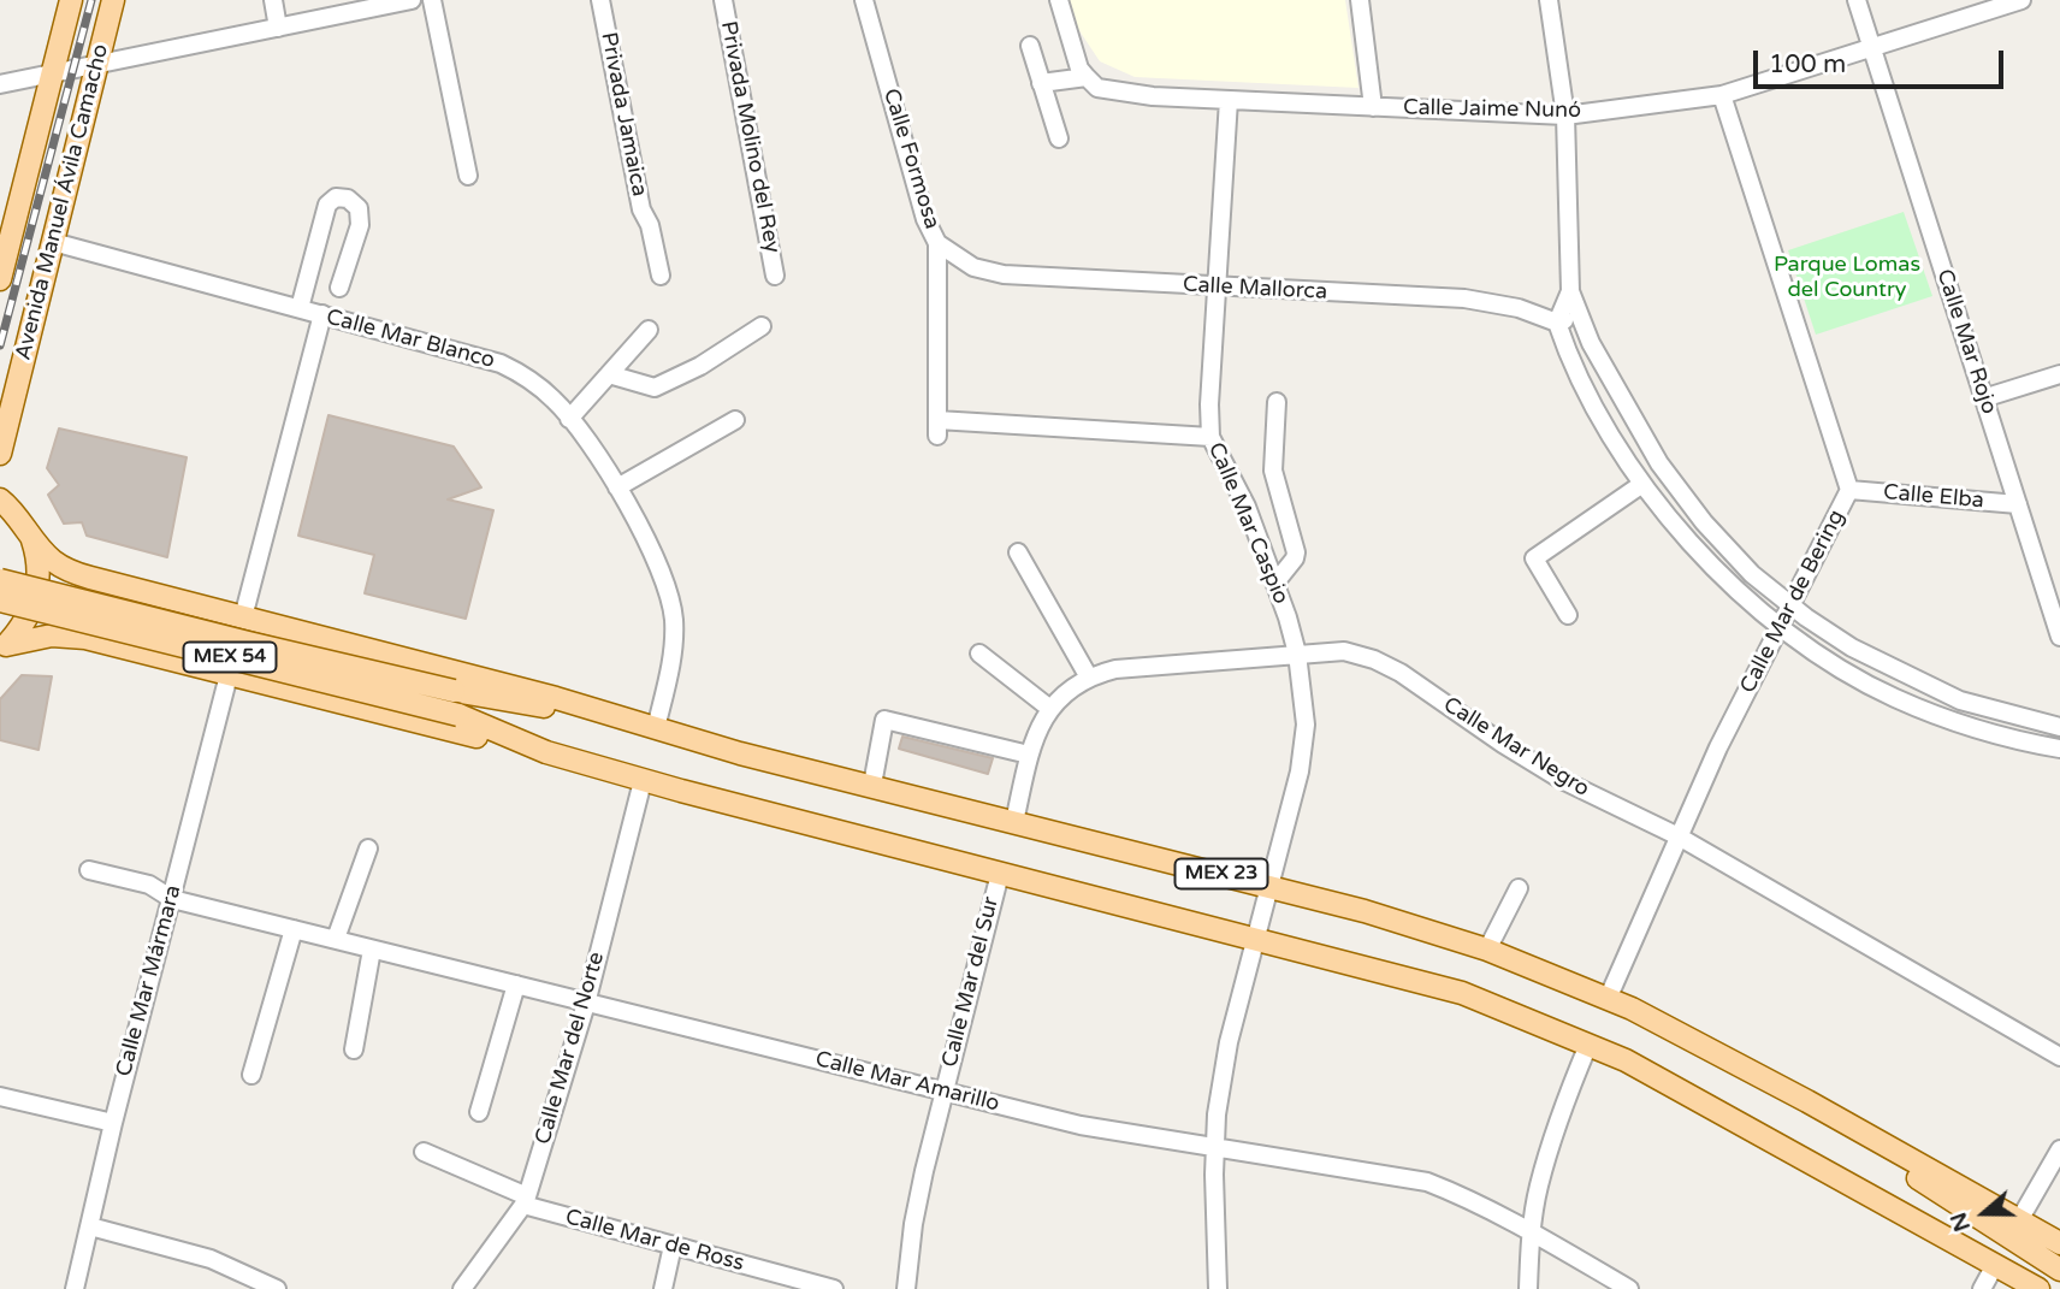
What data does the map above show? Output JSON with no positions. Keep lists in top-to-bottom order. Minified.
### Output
{"streets":{"main road":["Avenida Manuel Ávila Camacho","MEX 54","MEX 23"],"street":["Calle Jaime Nunó","Privada Jamaica","Privada Molino del Rey","Calle Formosa","Calle Mallorca","Calle Mar Blanco","Calle Mar Rojo","Calle Elba","Calle Mar Caspio","Calle Mar de Bering","Calle Mar Negro","Calle Mar Mármara","Calle Mar del Sur","Calle Mar del Norte","Calle Mar Amarillo","Calle Mar de Ross"]},"crossings":[["Calle Jaime Nunó","Calle Mar Rojo"],["Calle Jaime Nunó","Calle Mar Caspio"],["Calle Jaime Nunó","Calle Mar de Bering"],["Calle Formosa","Calle Mallorca"],["Calle Formosa","Calle Mar Caspio"],["Avenida Manuel Ávila Camacho","Calle Mar Blanco"],["Calle Mallorca","Calle Mar Caspio"],["Calle Mar Blanco","MEX 23"],["Calle Mar Rojo","Calle Elba"],["Calle Elba","Calle Mar de Bering"],["Calle Mar Caspio","Calle Mar Negro"],["Calle Mar Caspio","MEX 23"],["Calle Mar Caspio","Calle Mar Amarillo"],["Calle Mar de Bering","Calle Mar Negro"],["Calle Mar de Bering","MEX 23"],["MEX 54","MEX 23"],["Calle Mar Negro","MEX 23"],["MEX 23","Calle Mar Mármara"],["MEX 23","Calle Mar del Sur"],["MEX 23","Calle Mar del Norte"],["Calle Mar Mármara","Calle Mar Amarillo"],["Calle Mar del Sur","Calle Mar Amarillo"],["Calle Mar del Norte","Calle Mar Amarillo"],["Calle Mar del Norte","Calle Mar de Ross"]],"parks":["Parque Lomas del Country"],"scale_bar":"100 m","north":"left"}
